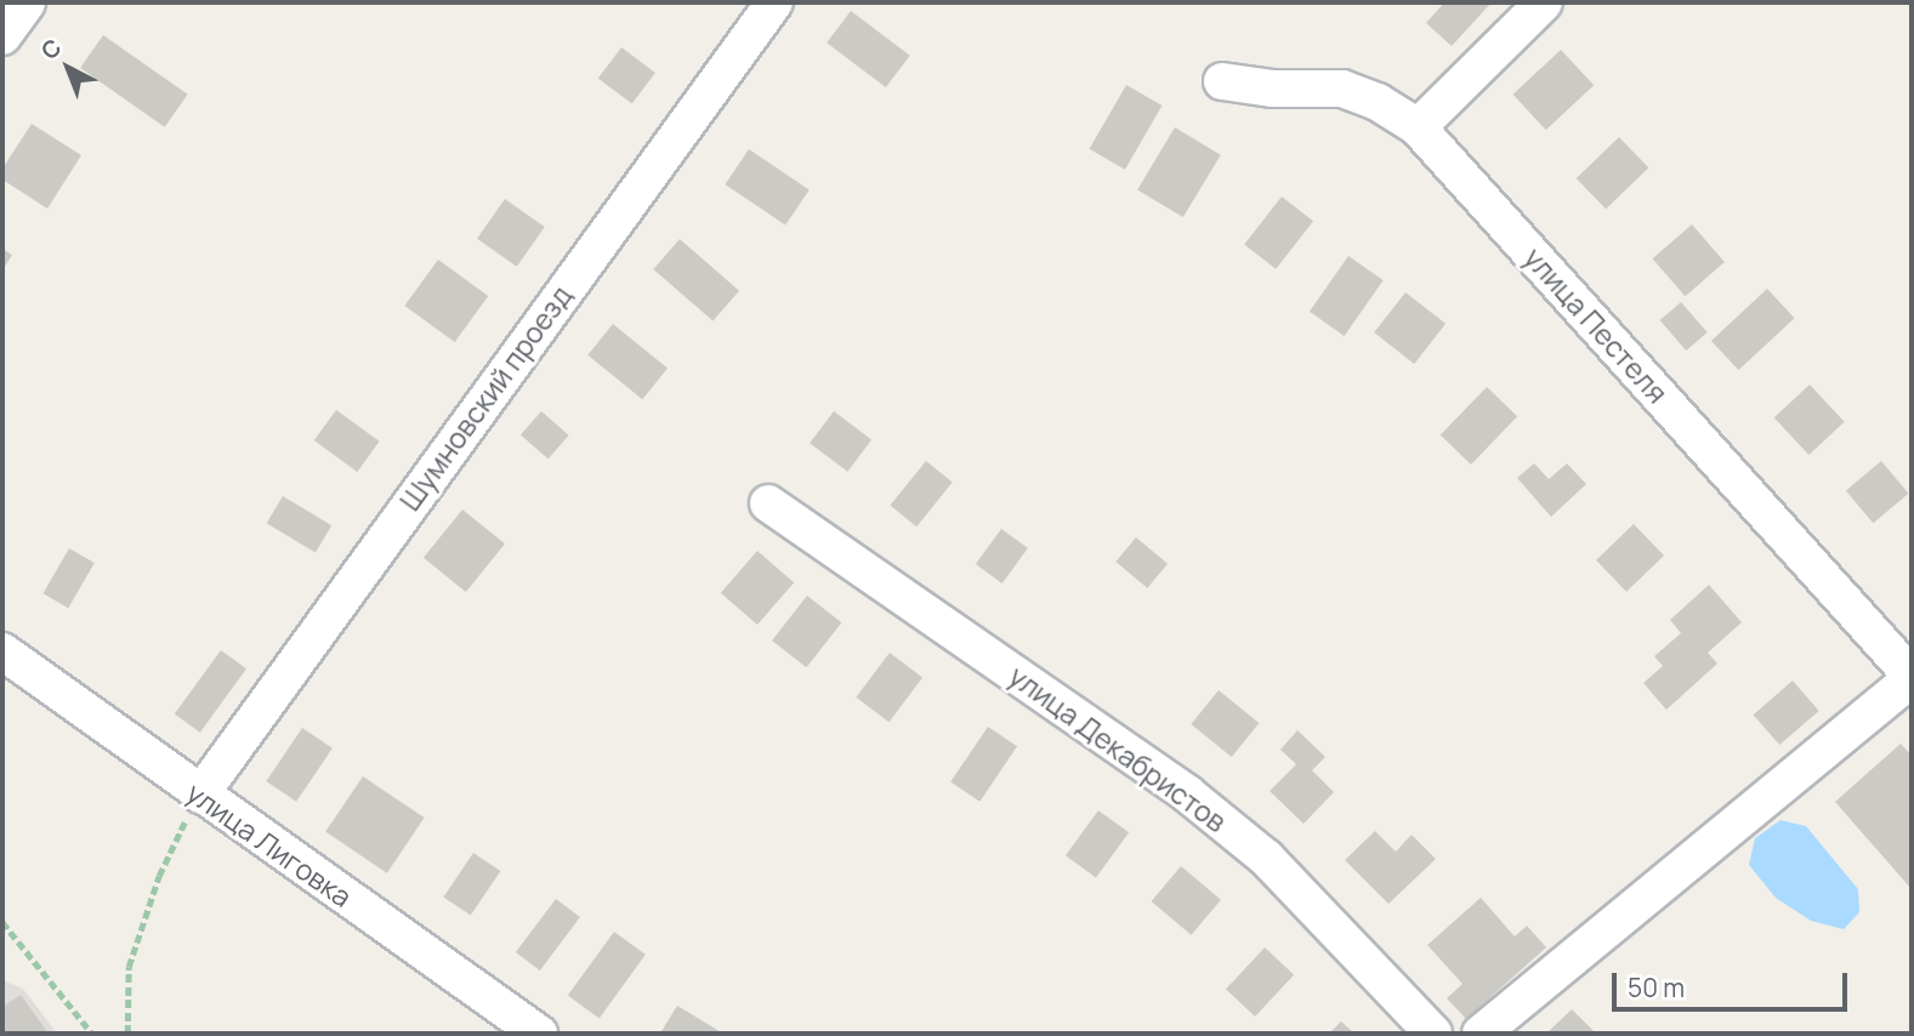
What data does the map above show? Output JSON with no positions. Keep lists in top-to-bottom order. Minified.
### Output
{"streets":{"street":["улица Пестеля","Шумновский проезд","улица Декабристов","улица Лиговка"]},"crossings":[["Шумновский проезд","улица Лиговка"]],"scale_bar":"50 m","north":"top left"}
